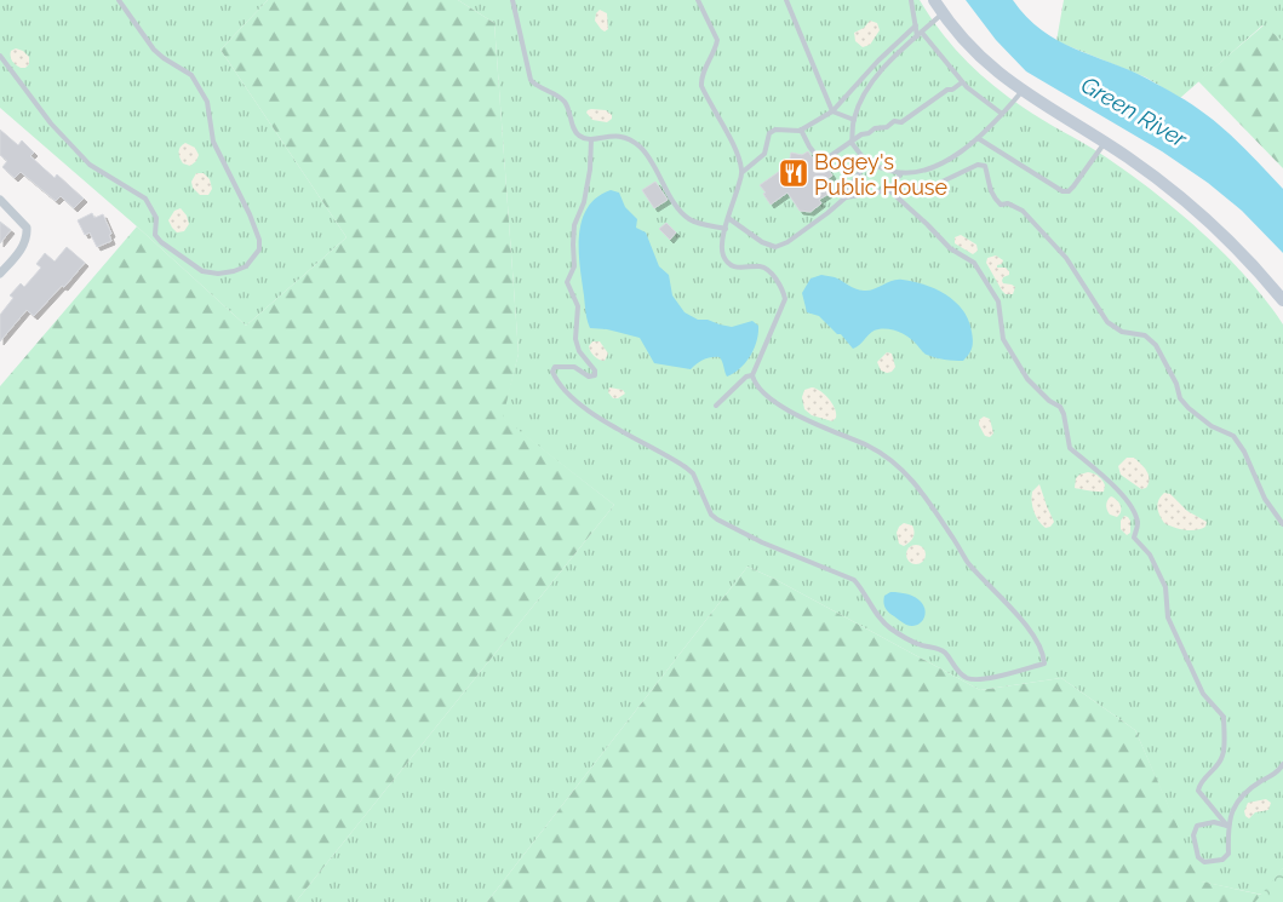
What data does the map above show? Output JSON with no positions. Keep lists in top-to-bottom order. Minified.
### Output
{"water":["Green River"],"places":{"restaurant":["Bogey's Public House"]}}
